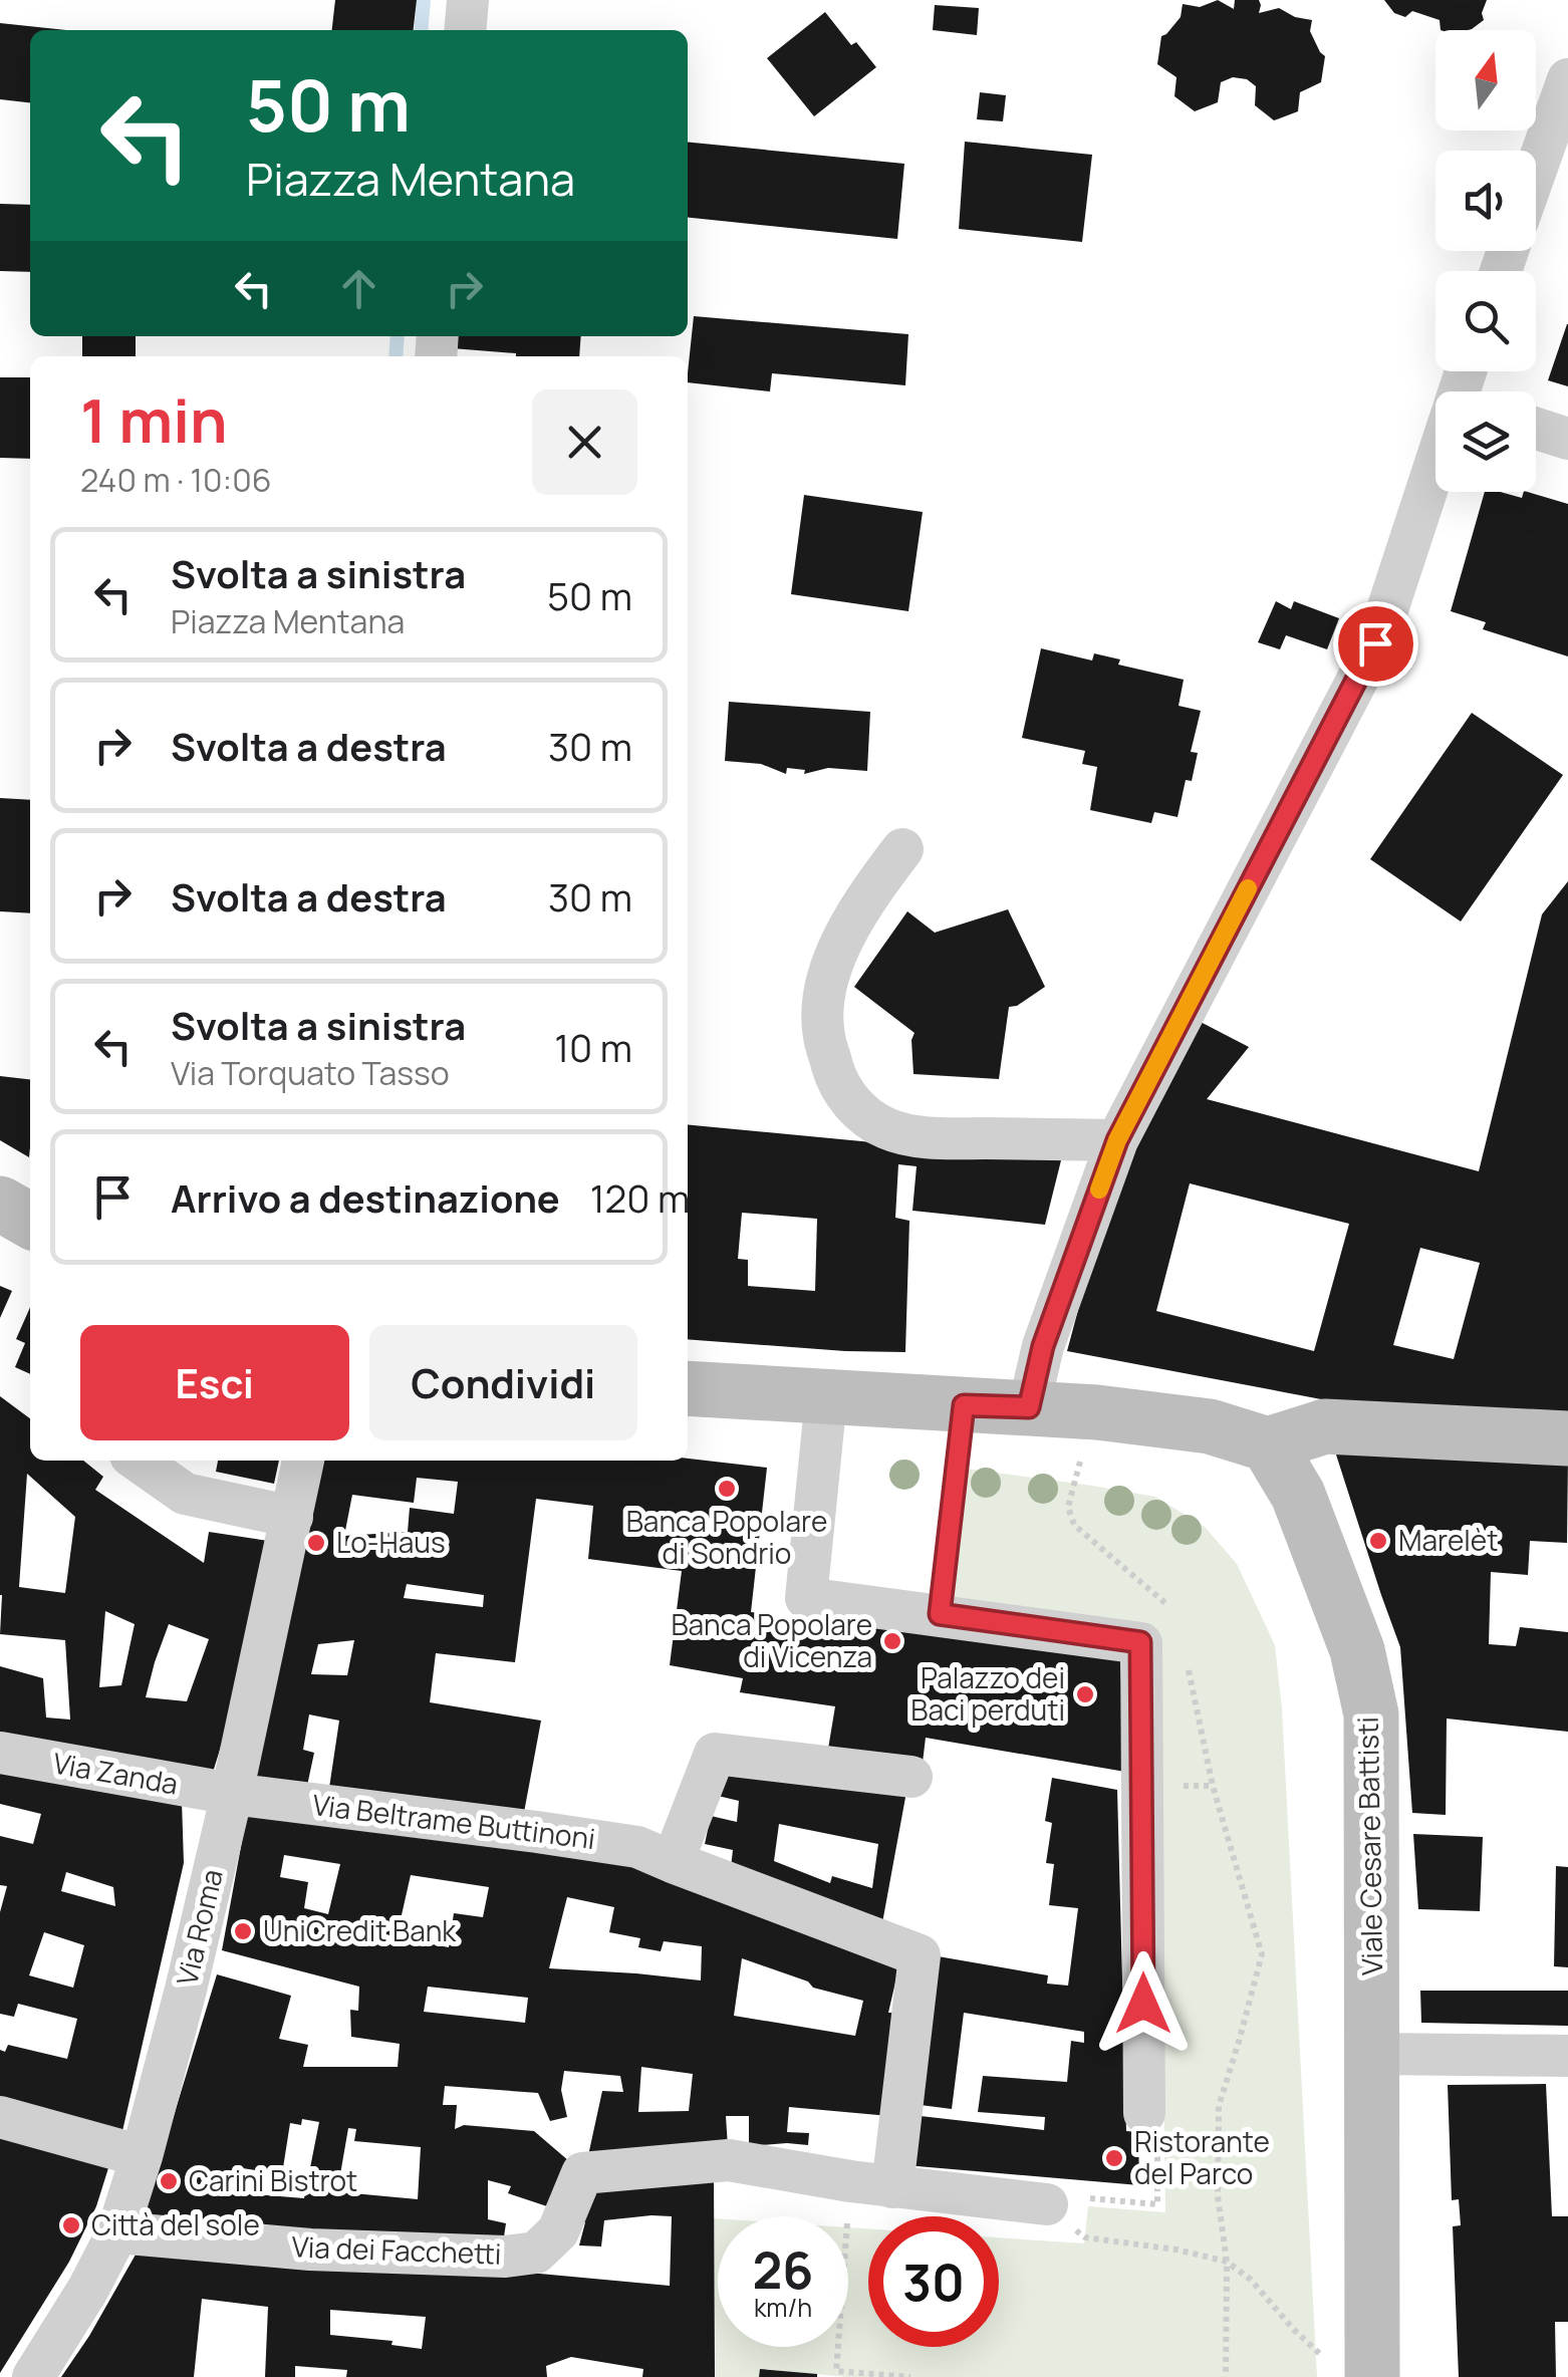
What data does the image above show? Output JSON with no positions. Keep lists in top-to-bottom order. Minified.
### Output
{"streets":{"street":["Via Zanda","Via Beltrame Buttinoni","Viale Cesare Battisti","Via Roma","Via dei Facchetti"]},"crossings":[["Via Zanda","Via Beltrame Buttinoni"],["Via Zanda","Via Roma"],["Via Beltrame Buttinoni","Via Roma"],["Via Beltrame Buttinoni","Via dei Facchetti"],["Via Roma","Via dei Facchetti"]],"places":["Banca Popolare di Sondrio","Marelèt","Lo-Haus","Banca Popolare di Vicenza","Palazzo dei Baci perduti","UniCredit Bank","Ristorante del Parco","Carini Bistrot","Città del sole"],"north":"top","page":{"turn":["50 m","Piazza Mentana"],"heading":["1 min","240 m · 10:06"],"list":[{"name":"Svolta a sinistra","note":"Piazza Mentana","value":"50 m"},{"name":"Svolta a destra","value":"30 m"},{"name":"Svolta a destra","value":"30 m"},{"name":"Svolta a sinistra","note":"Via Torquato Tasso","value":"10 m"},{"name":"Arrivo a destinazione","value":"120 m"}],"buttons":["Esci","Condividi"],"speed":"26 km/h","limit":"30"}}
